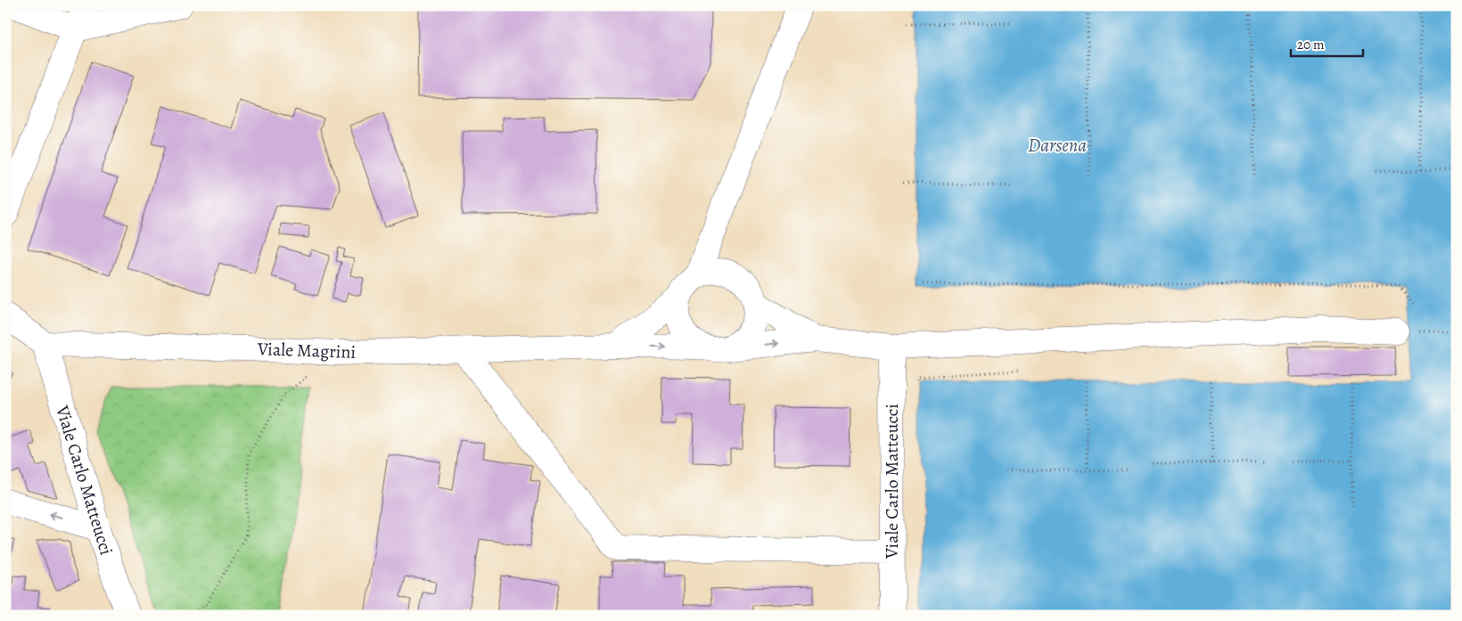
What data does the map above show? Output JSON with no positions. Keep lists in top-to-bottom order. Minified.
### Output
{"streets":{"street":["Viale Magrini","Viale Carlo Matteucci"]},"crossings":[["Viale Magrini","Viale Carlo Matteucci"]],"water":["Darsena"],"scale_bar":"20 m"}
